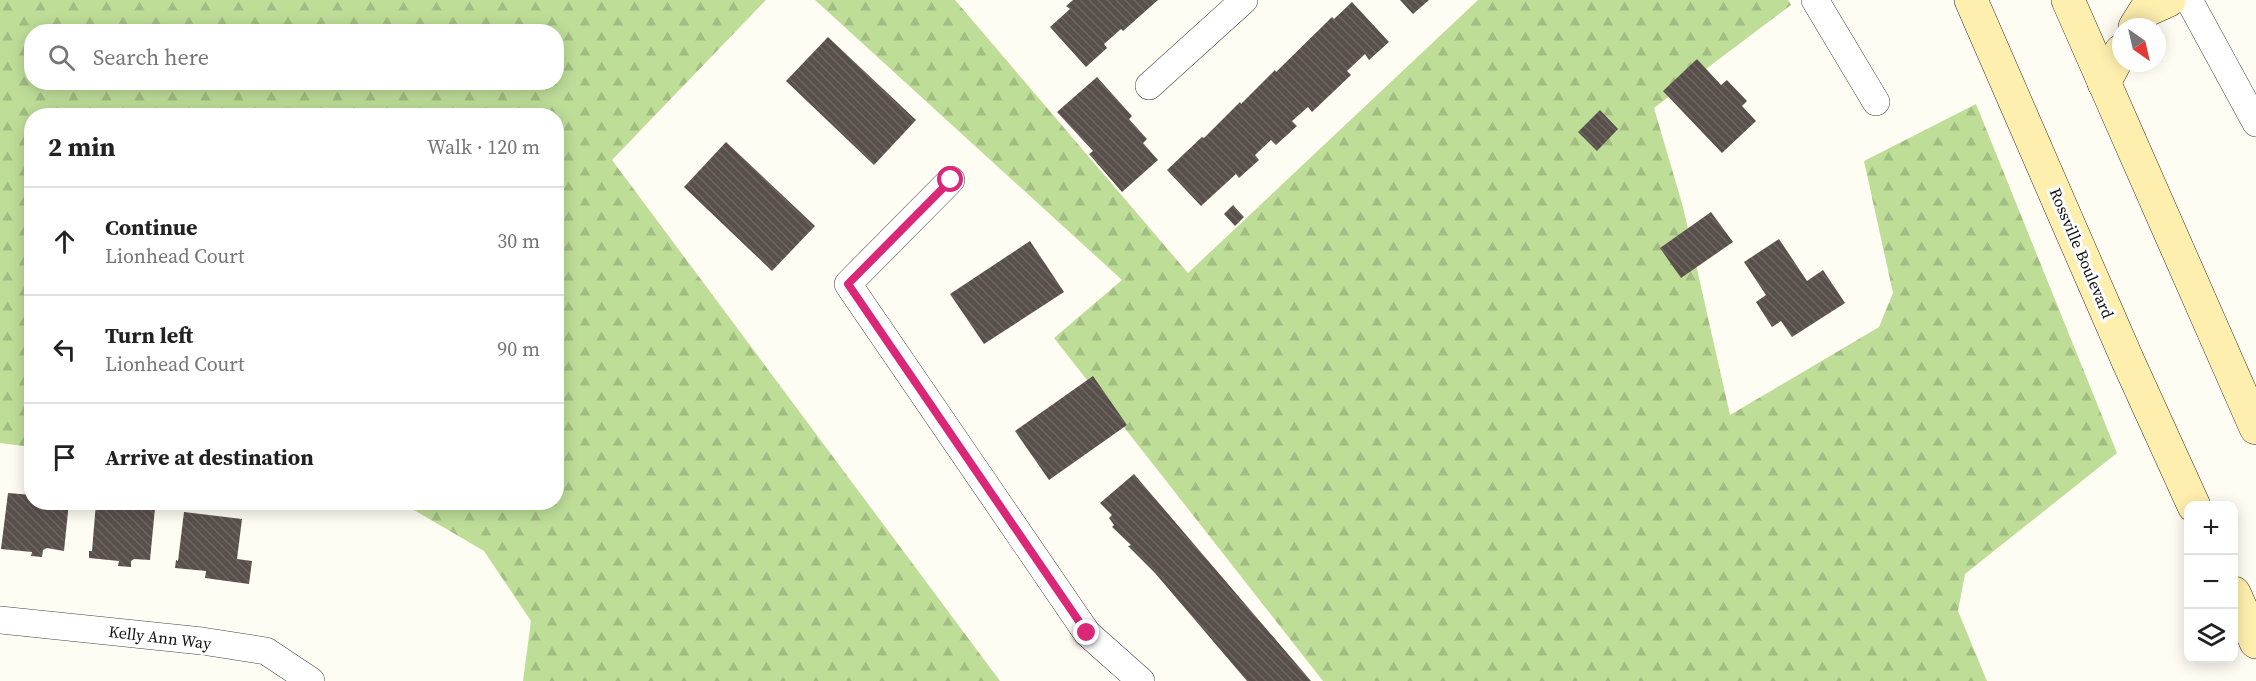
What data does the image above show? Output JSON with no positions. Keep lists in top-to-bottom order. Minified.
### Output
{"streets":{"main road":["Rossville Boulevard"],"street":["Kelly Ann Way"]},"north":"bottom right","page":{"search":"Search here","heading":["2 min","Walk · 120 m"],"list":[["Continue","Lionhead Court","30 m"],["Turn left","Lionhead Court","90 m"],"Arrive at destination"],"map_buttons":["+","−"]}}
